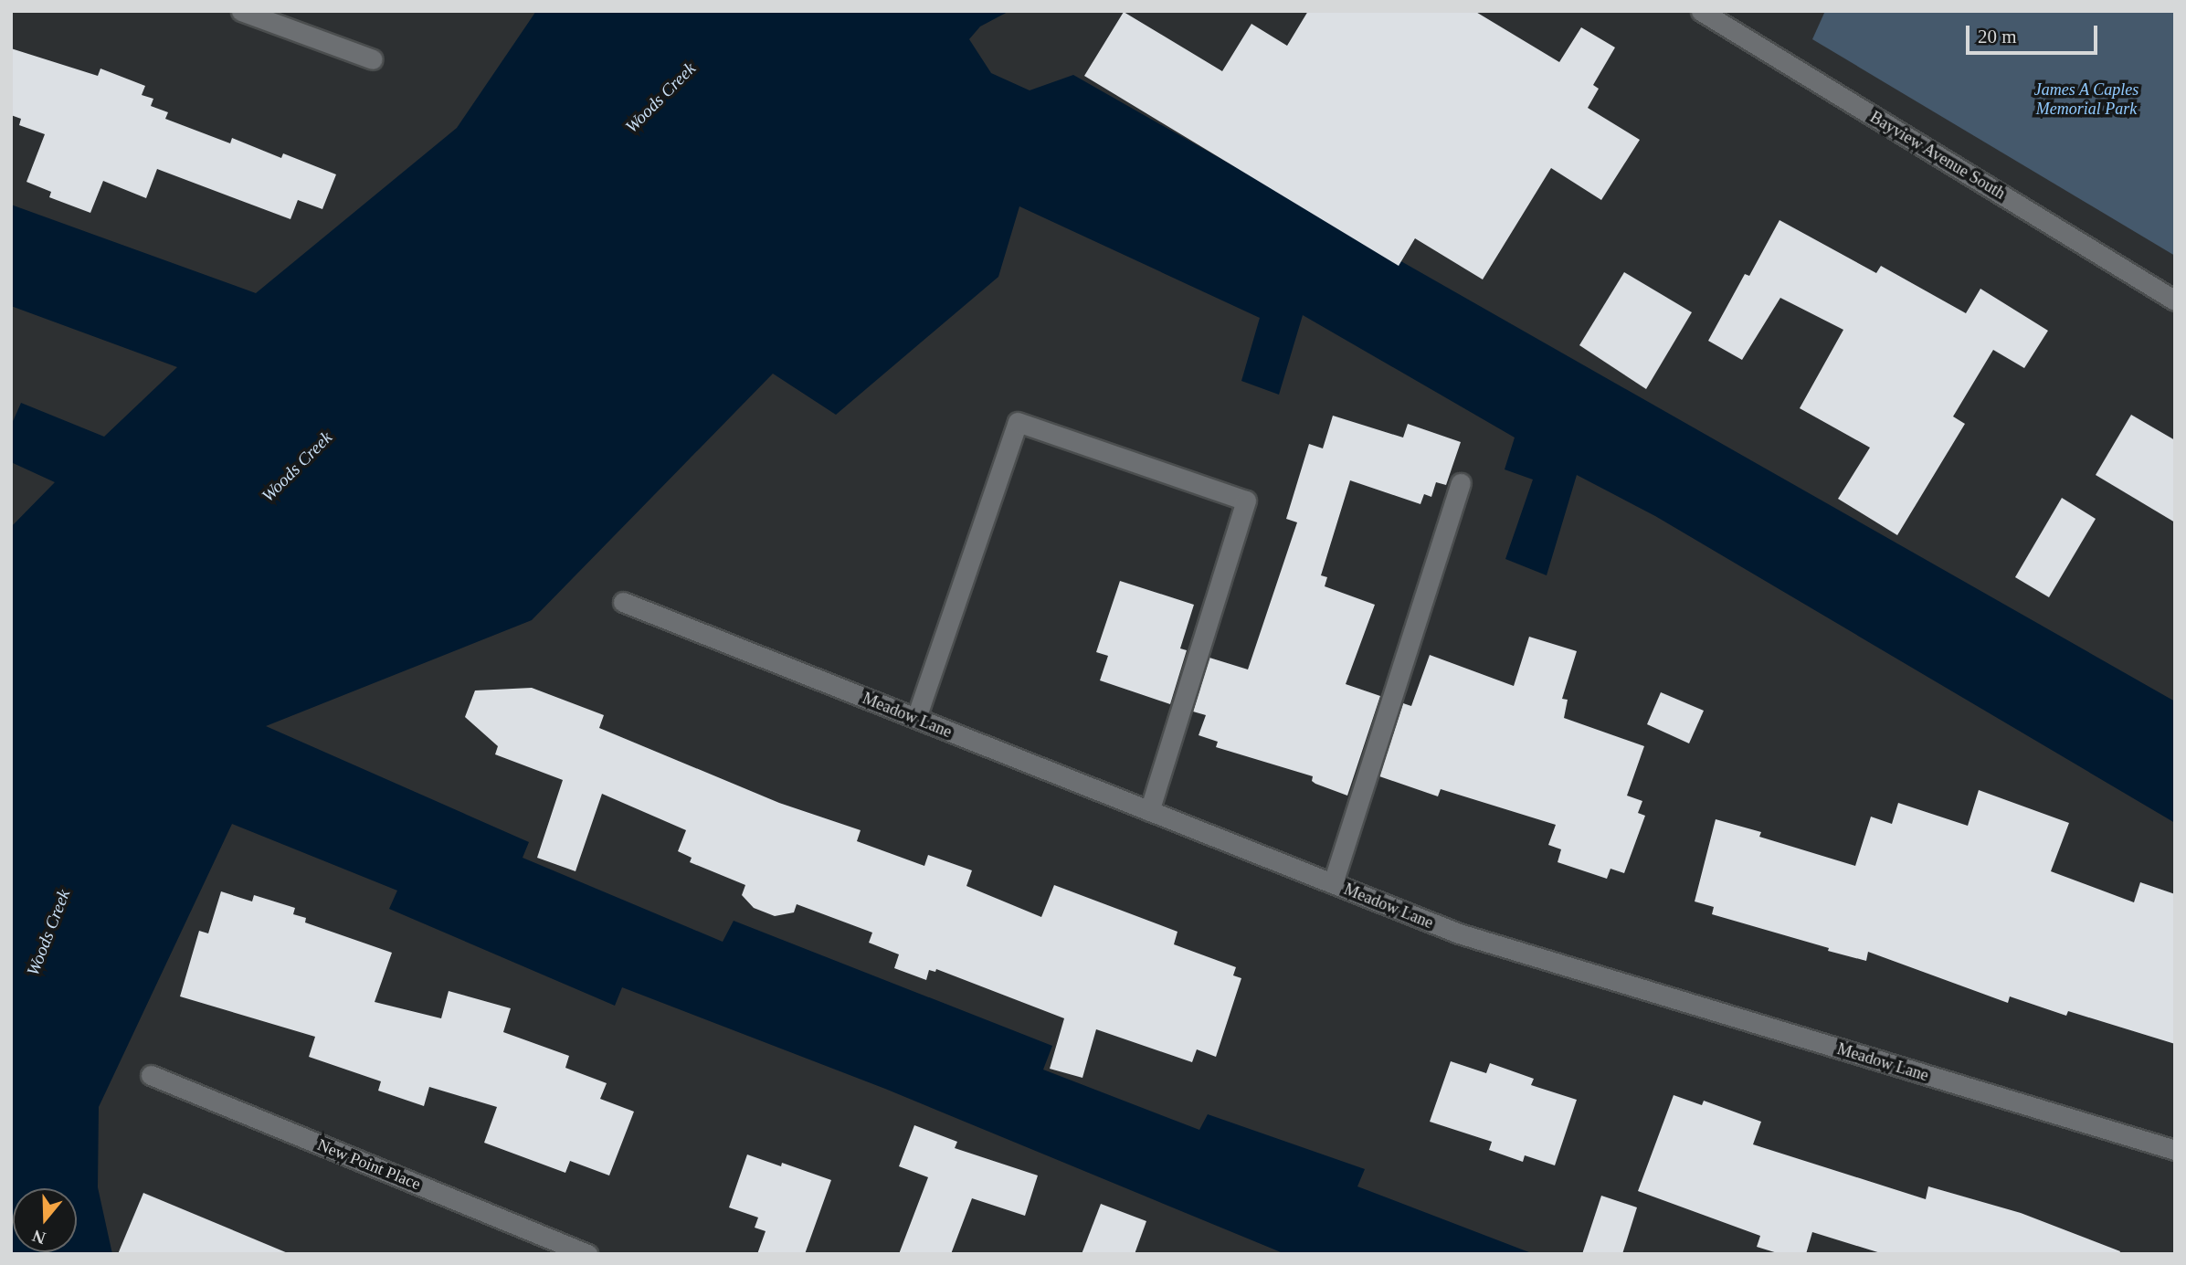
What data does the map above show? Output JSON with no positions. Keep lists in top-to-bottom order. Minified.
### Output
{"streets":{"street":["Bayview Avenue South","Meadow Lane","New Point Place"]},"water":["Woods Creek"],"parks":["James A Caples Memorial Park"],"scale_bar":"20 m","north":"bottom"}
